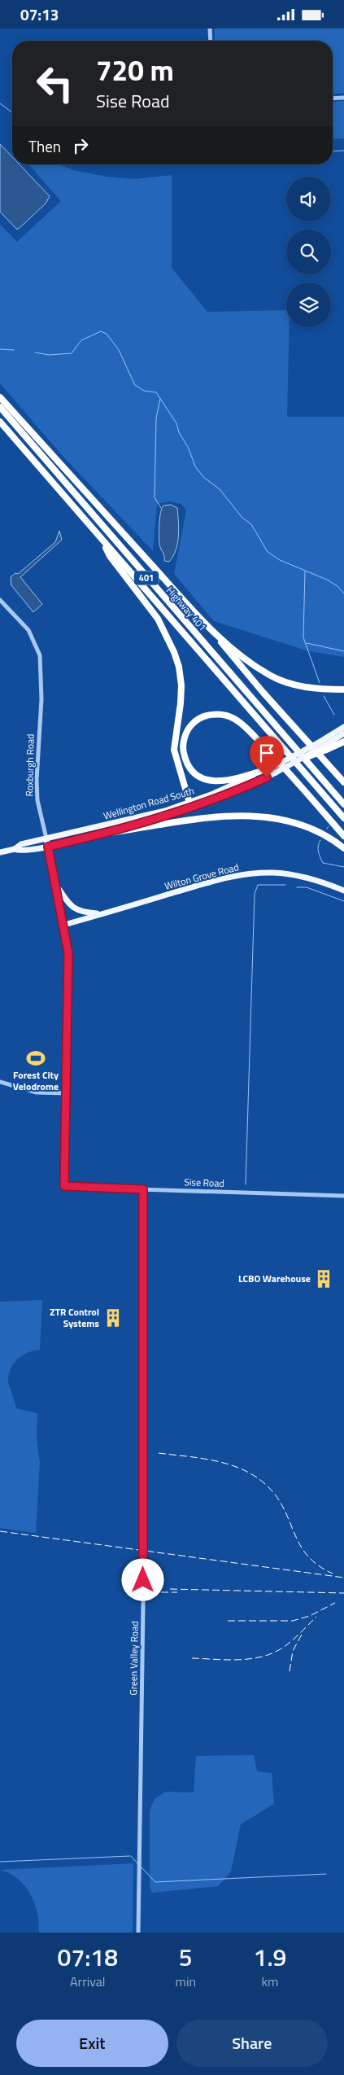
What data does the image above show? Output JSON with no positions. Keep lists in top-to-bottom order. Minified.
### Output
{"streets":{"highway":["401","Highway 401"],"main road":["Roxburgh Road","Wellington Road South","Wilton Grove Road"],"street":["Sise Road","Green Valley Road"]},"crossings":[["Roxburgh Road","Wellington Road South"],["Roxburgh Road","Wilton Grove Road"],["Roxburgh Road","Sise Road"],["Sise Road","Green Valley Road"]],"places":{"sports":["Forest City Velodrome"],"building":["LCBO Warehouse","ZTR Control Systems"]},"page":{"status":"07:13","turn":["720 m","Sise Road"],"then":"Then","eta":["07:18","Arrival","5","min","1.9","km"],"buttons":["Exit","Share"]}}
